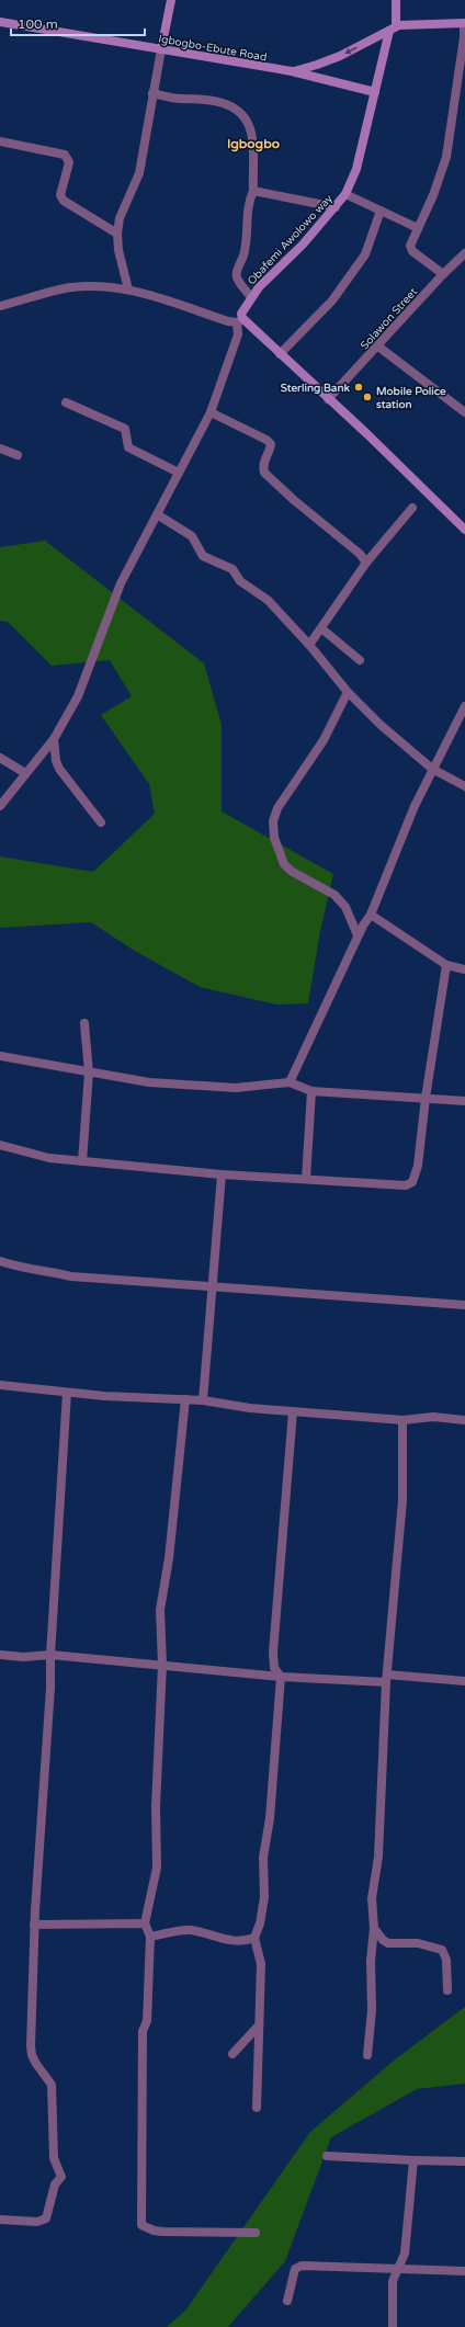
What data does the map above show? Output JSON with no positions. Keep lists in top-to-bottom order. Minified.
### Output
{"streets":{"main road":["Igbogbo-Ebute Road","Obafemi Awolowo way"],"street":["Solawon Street"]},"crossings":[["Igbogbo-Ebute Road","Obafemi Awolowo way"]],"districts":["Igbogbo"],"places":["Sterling Bank","Mobile Police station"],"scale_bar":"100 m"}
